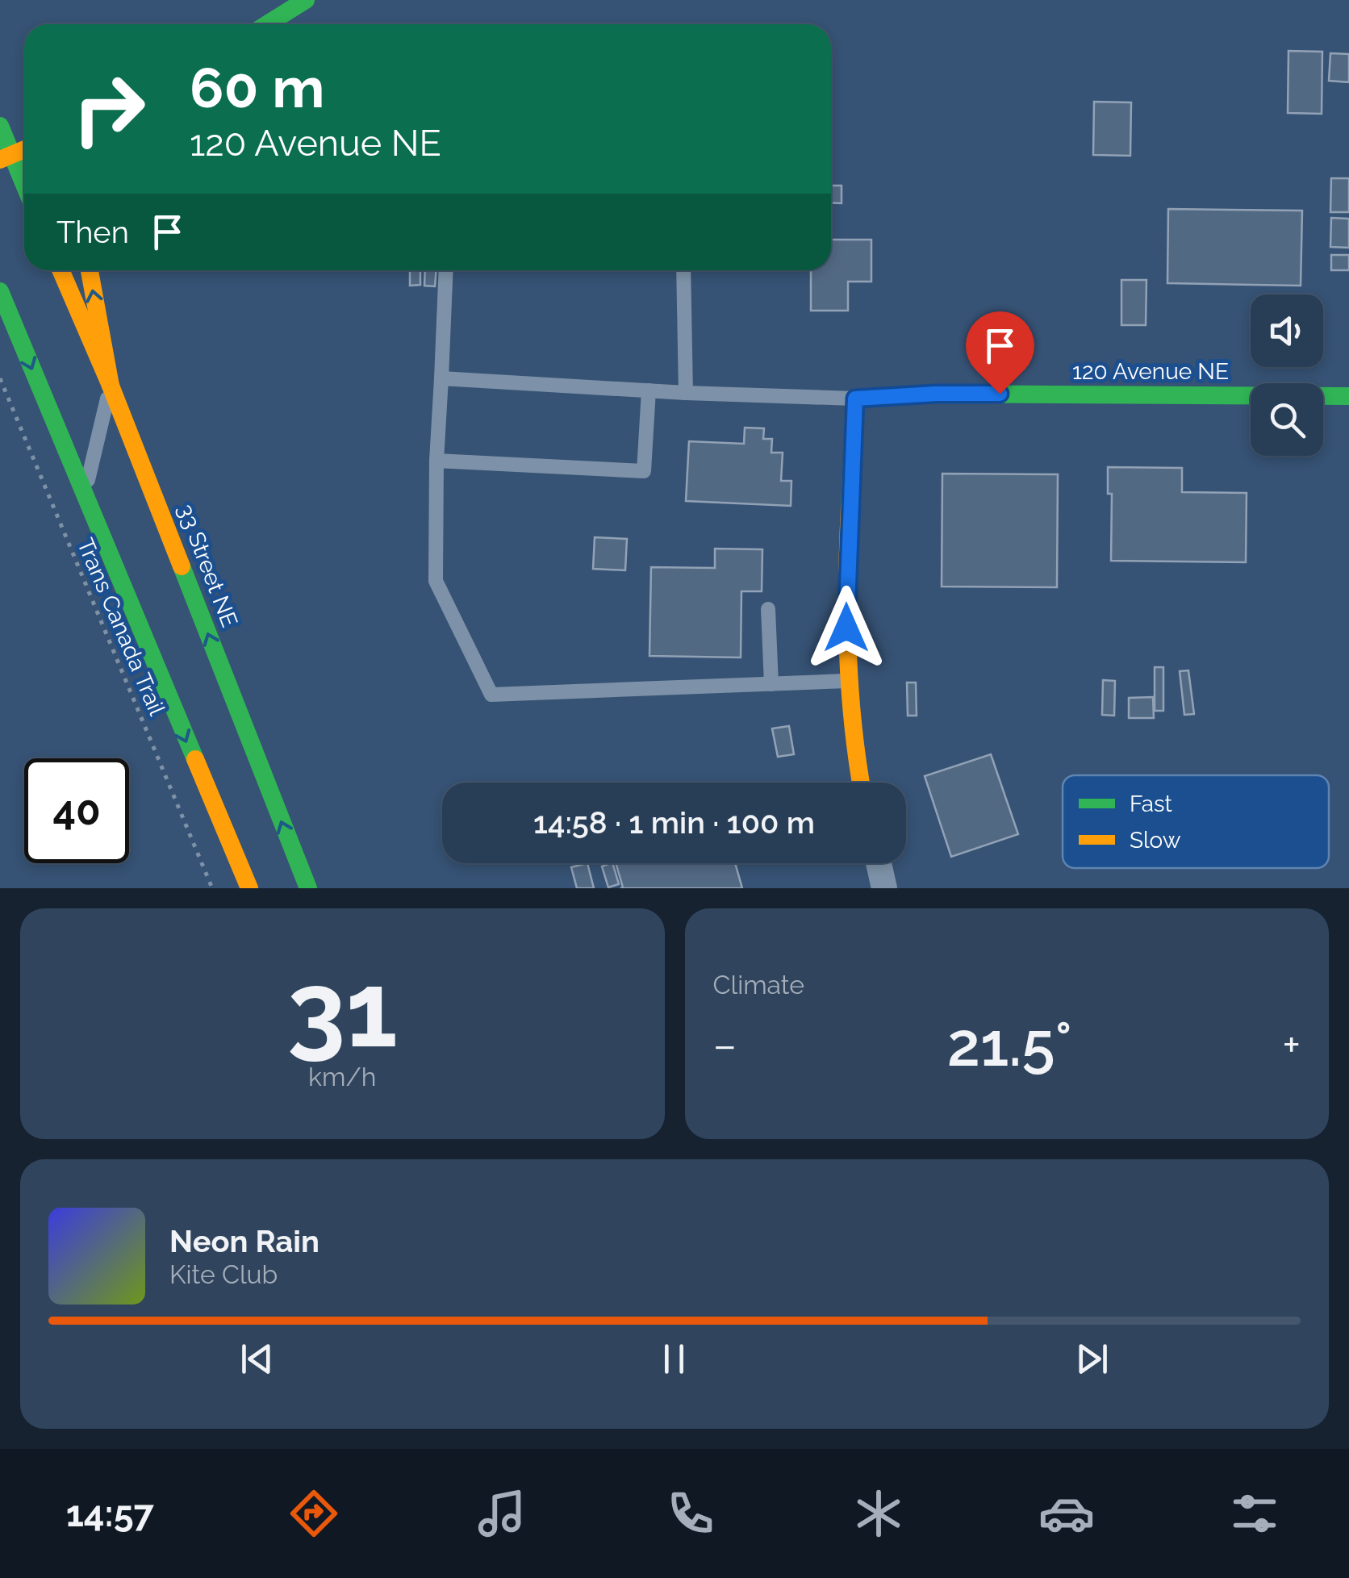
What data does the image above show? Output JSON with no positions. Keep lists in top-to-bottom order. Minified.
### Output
{"streets":{"main road":["120 Avenue NE","33 Street NE"],"path":["Trans Canada Trail"]},"legend":["Fast","Slow"],"page":{"turn":["60 m","120 Avenue NE"],"then":"Then","limit":"40","trip":"14:58 · 1 min · 100 m","tile":[["31","km/h"],"Climate"],"heat":["−","21.5°","+"],"song":["Neon Rain","Kite Club"],"tabs":"14:57"}}
